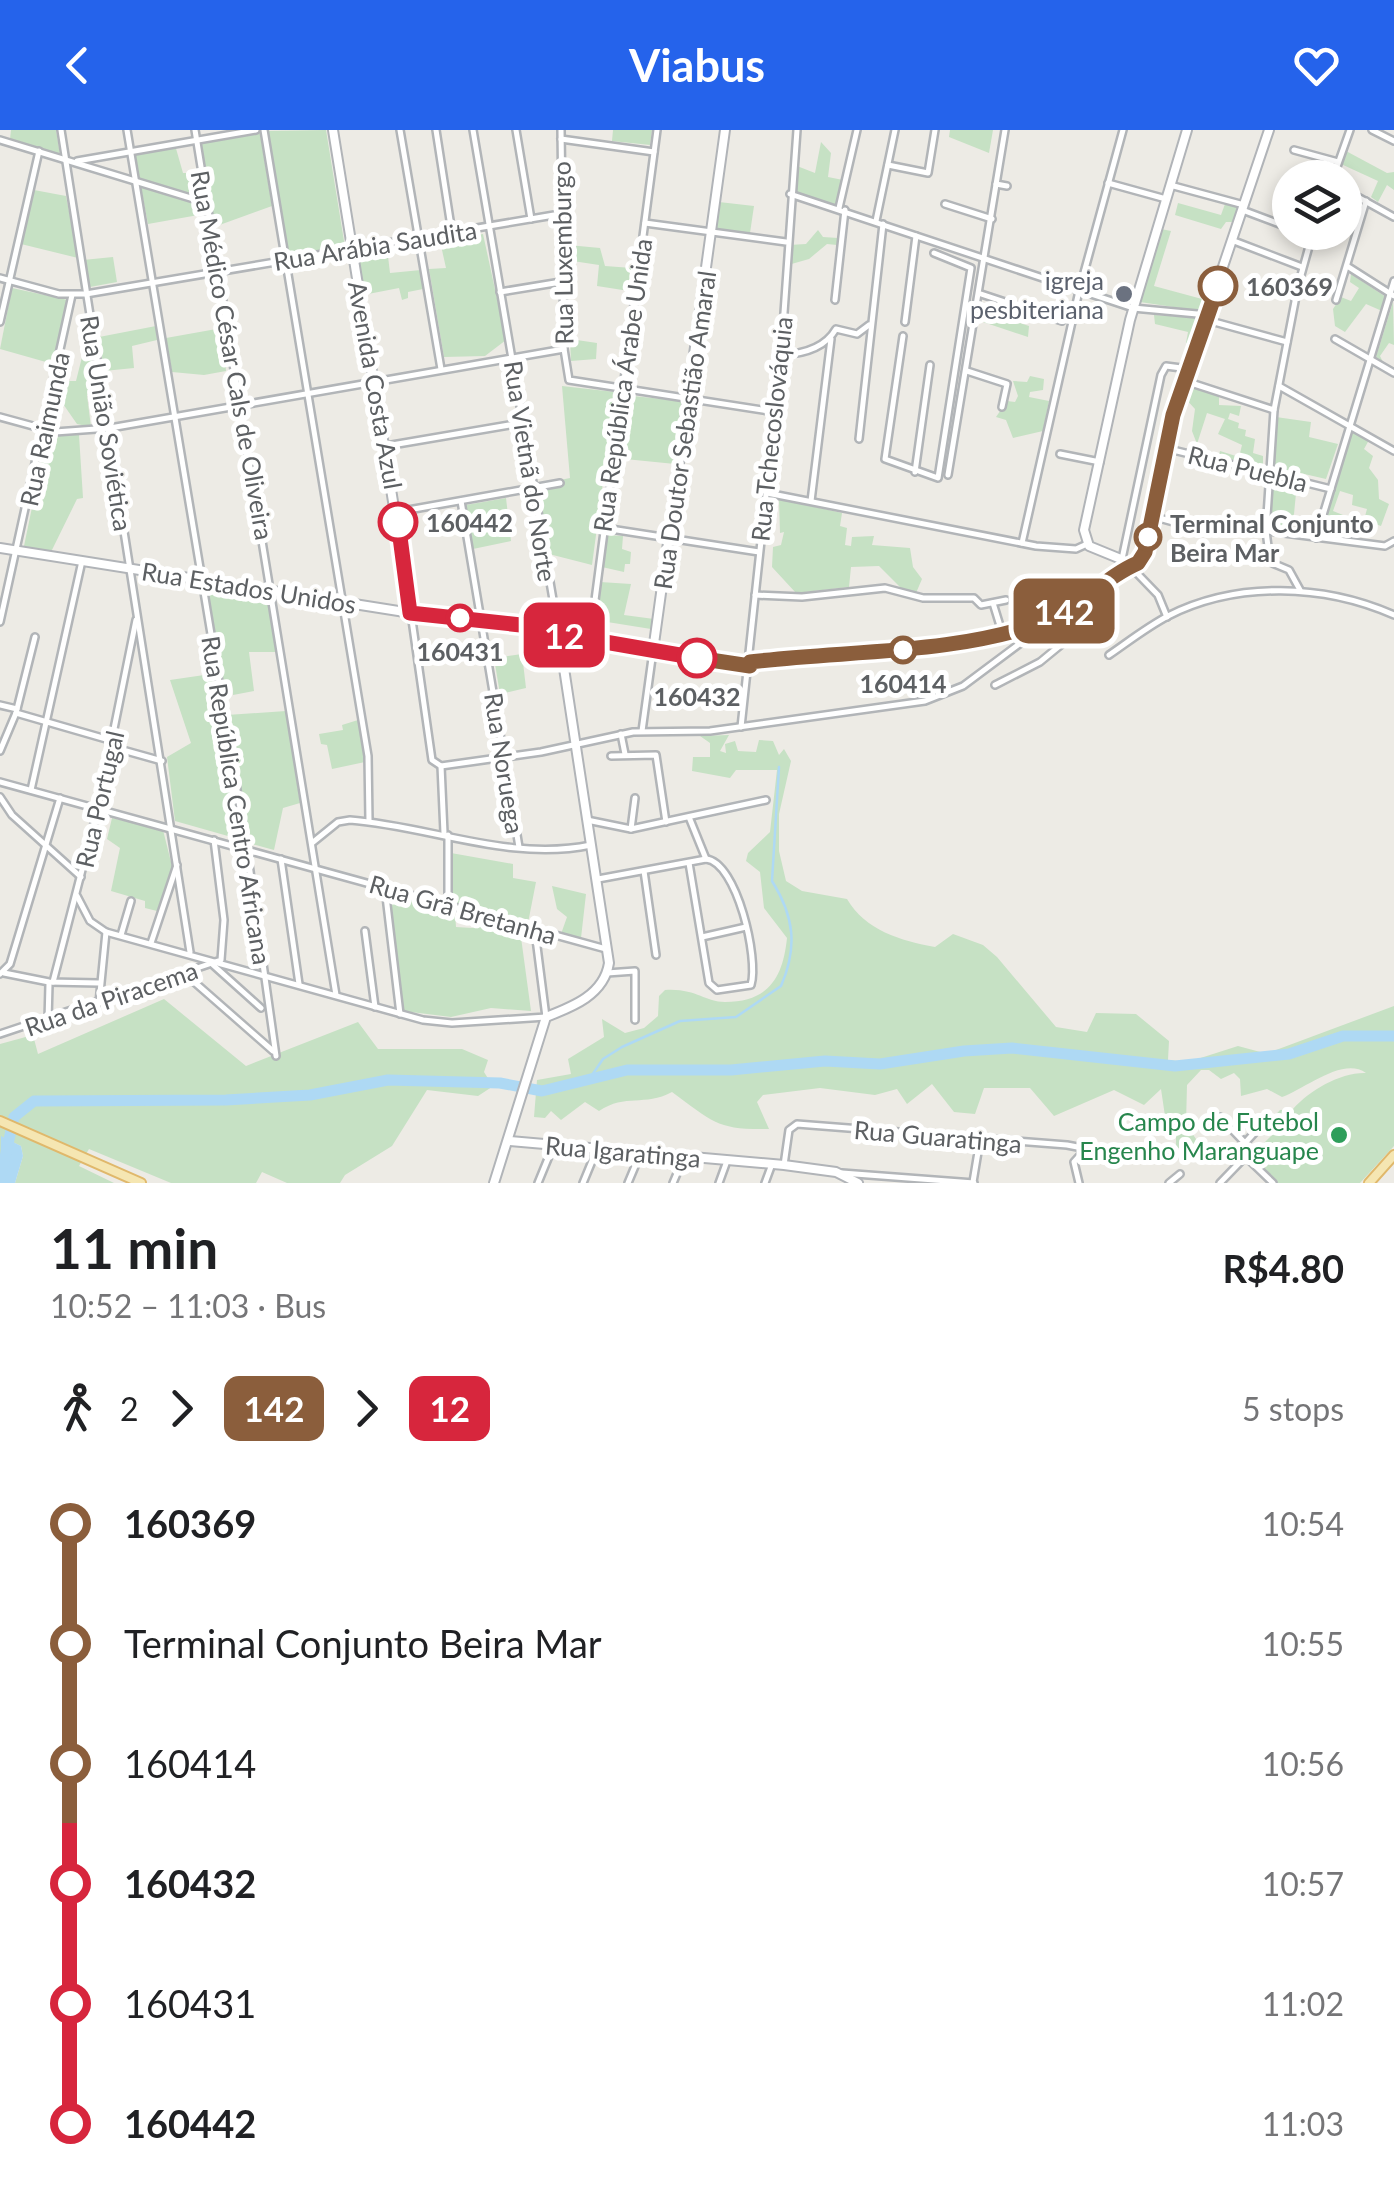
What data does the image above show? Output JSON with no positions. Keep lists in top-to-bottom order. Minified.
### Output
{"streets":{"street":["Rua Arábia Saudita","Rua Luxemburgo","Rua Médico César Cals de Oliveira","Avenida Costa Azul","Rua República Árabe Unida","Rua União Soviética","Rua Raimunda","Rua Tchecoslováquia","Rua Doutor Sebastião Amaral","Rua Puebla","Rua Vietnã do Norte","Rua Estados Unidos","Rua Noruega","Rua Portugal","Rua República Centro Africana","Rua Grã Bretanha","Rua da Piracema","Rua Guaratinga","Rua Igaratinga"]},"crossings":[["Rua Arábia Saudita","Rua Luxemburgo"],["Rua Arábia Saudita","Rua Médico César Cals de Oliveira"],["Rua Arábia Saudita","Avenida Costa Azul"],["Rua Arábia Saudita","Rua União Soviética"],["Rua Arábia Saudita","Rua Raimunda"],["Rua Arábia Saudita","Rua Vietnã do Norte"],["Rua Arábia Saudita","Rua República Centro Africana"],["Rua Luxemburgo","Rua República Árabe Unida"],["Rua Médico César Cals de Oliveira","Rua Estados Unidos"],["Rua Médico César Cals de Oliveira","Rua Grã Bretanha"],["Avenida Costa Azul","Rua Estados Unidos"],["Rua República Árabe Unida","Rua Estados Unidos"],["Rua União Soviética","Rua Estados Unidos"],["Rua União Soviética","Rua Portugal"],["Rua União Soviética","Rua Grã Bretanha"],["Rua Raimunda","Rua Estados Unidos"],["Rua Tchecoslováquia","Rua Estados Unidos"],["Rua Doutor Sebastião Amaral","Rua Estados Unidos"],["Rua Vietnã do Norte","Rua Estados Unidos"],["Rua Vietnã do Norte","Rua Grã Bretanha"],["Rua Estados Unidos","Rua Noruega"],["Rua Estados Unidos","Rua República Centro Africana"],["Rua Portugal","Rua Grã Bretanha"],["Rua Portugal","Rua da Piracema"],["Rua República Centro Africana","Rua Grã Bretanha"],["Rua República Centro Africana","Rua da Piracema"],["Rua Guaratinga","Rua Igaratinga"]],"places":["160369","igreja pesbiteriana","160442","Terminal Conjunto Beira Mar","160431","160414","160432","Campo de Futebol Engenho Maranguape"],"lines":["bus line 142","bus line 12"],"page":{"header":"Viabus","on_map":["142","12"],"heading":["11 min","10:52 – 11:03 · Bus","R$4.80"],"legs":["2","142","12","5 stops"],"list":[{"name":"160369","value":"10:54"},{"name":"Terminal Conjunto Beira Mar","value":"10:55"},{"name":"160414","value":"10:56"},{"name":"160432","value":"10:57"},{"name":"160431","value":"11:02"},{"name":"160442","value":"11:03"}]}}
